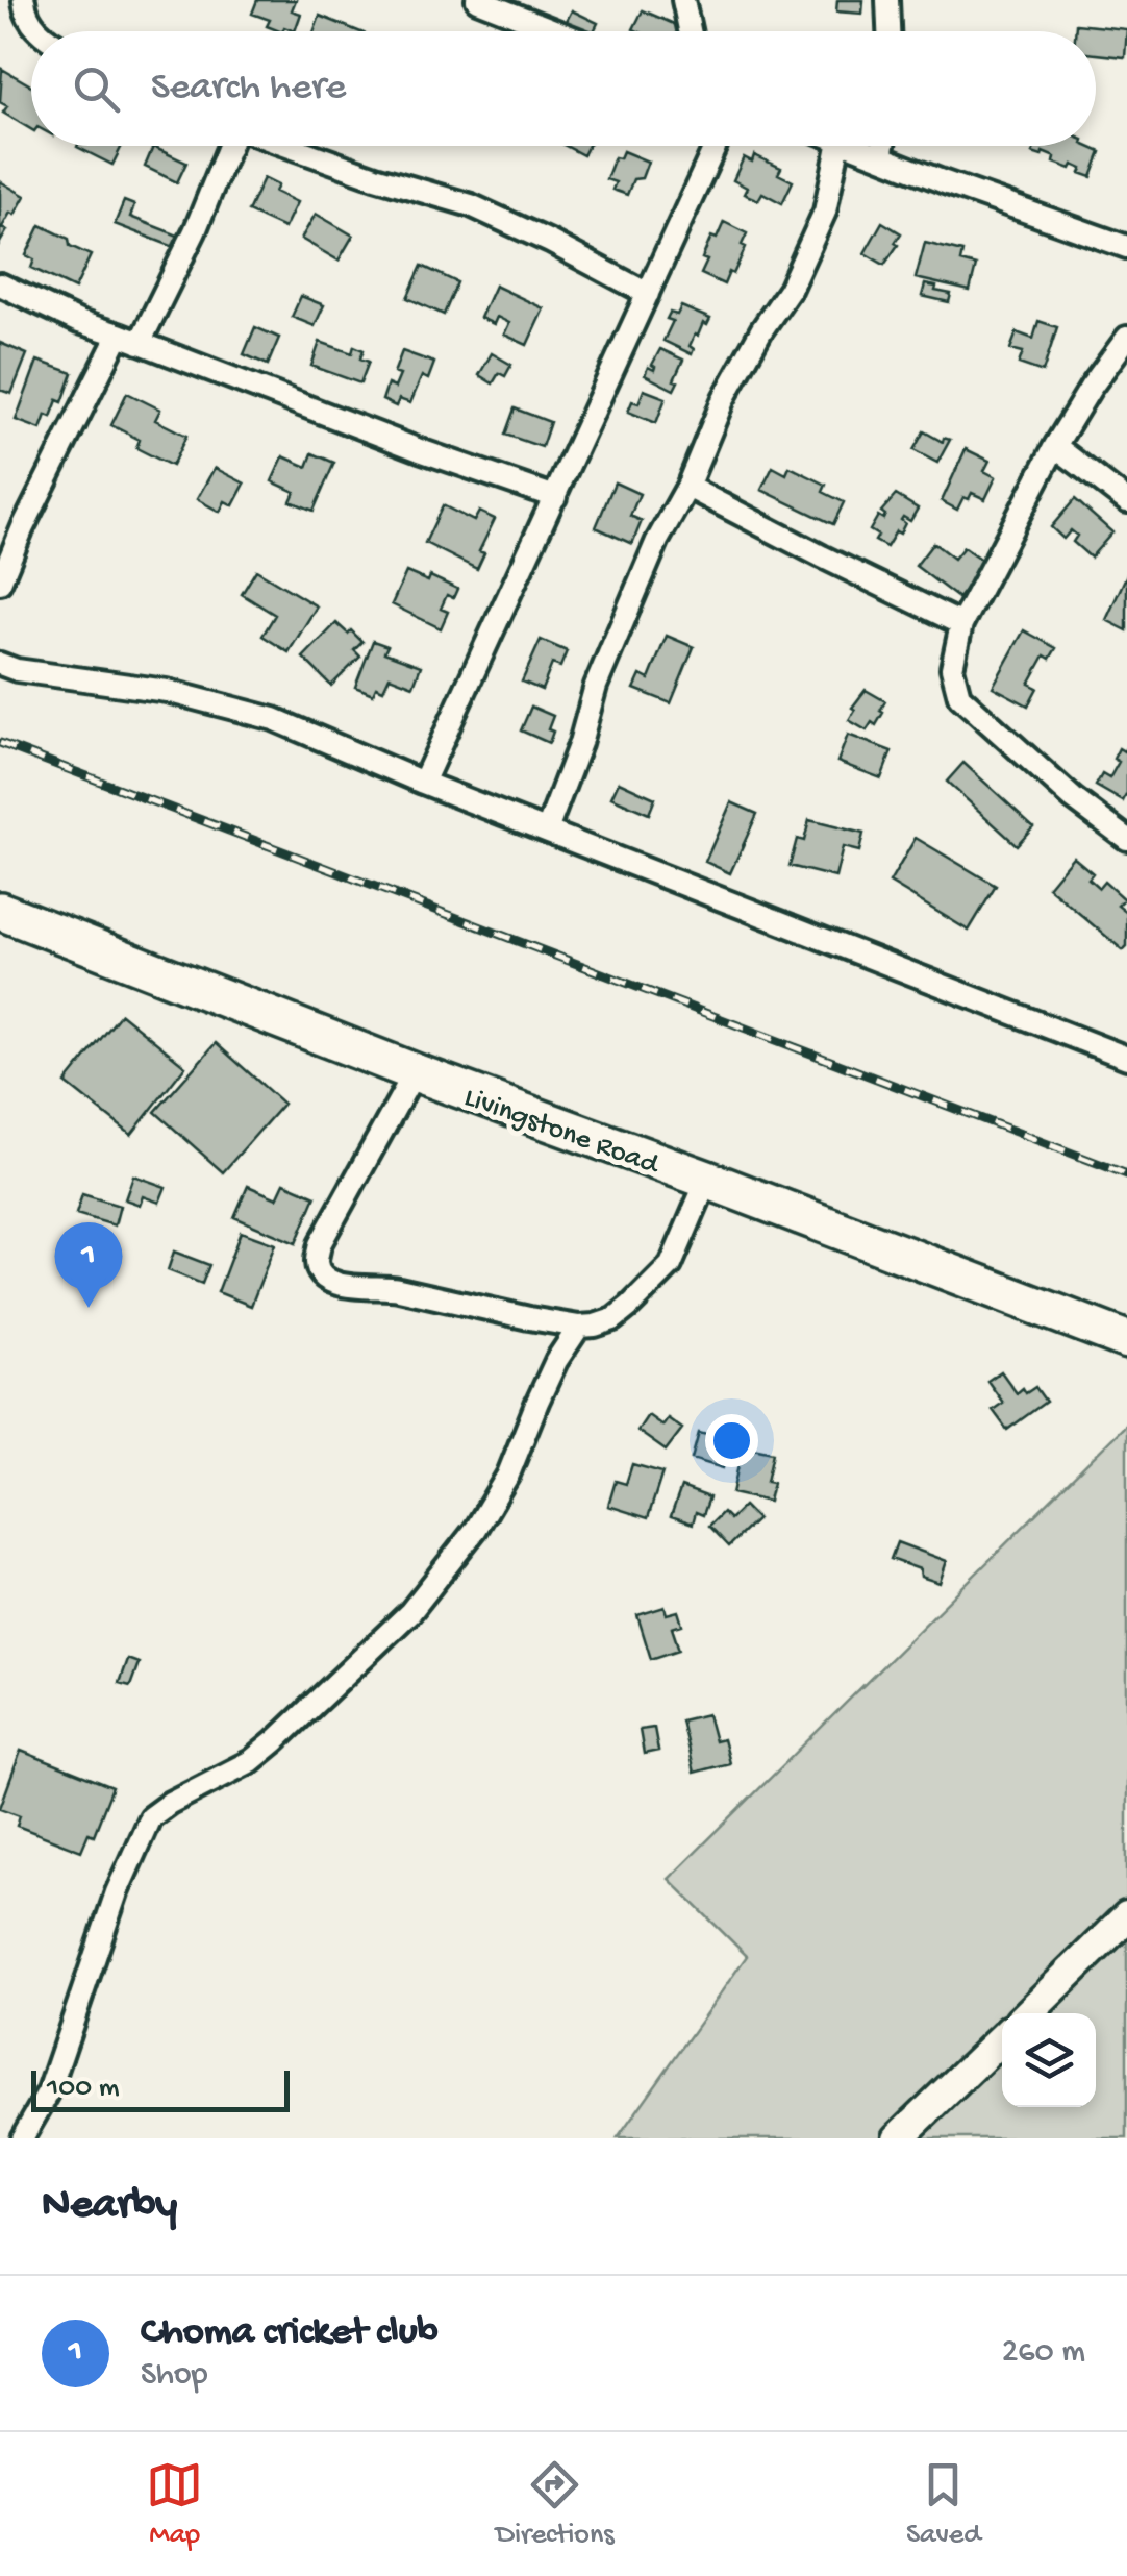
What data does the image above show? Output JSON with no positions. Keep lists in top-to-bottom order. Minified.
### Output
{"streets":{"highway":["Livingstone Road"]},"scale_bar":"100 m","page":{"search":"Search here","pins":"1","scale":"100 m","heading":"Nearby","list":[{"mark":"1","name":"Choma cricket club","note":"Shop","value":"260 m"}],"nav":["Map","Directions","Saved"]}}
